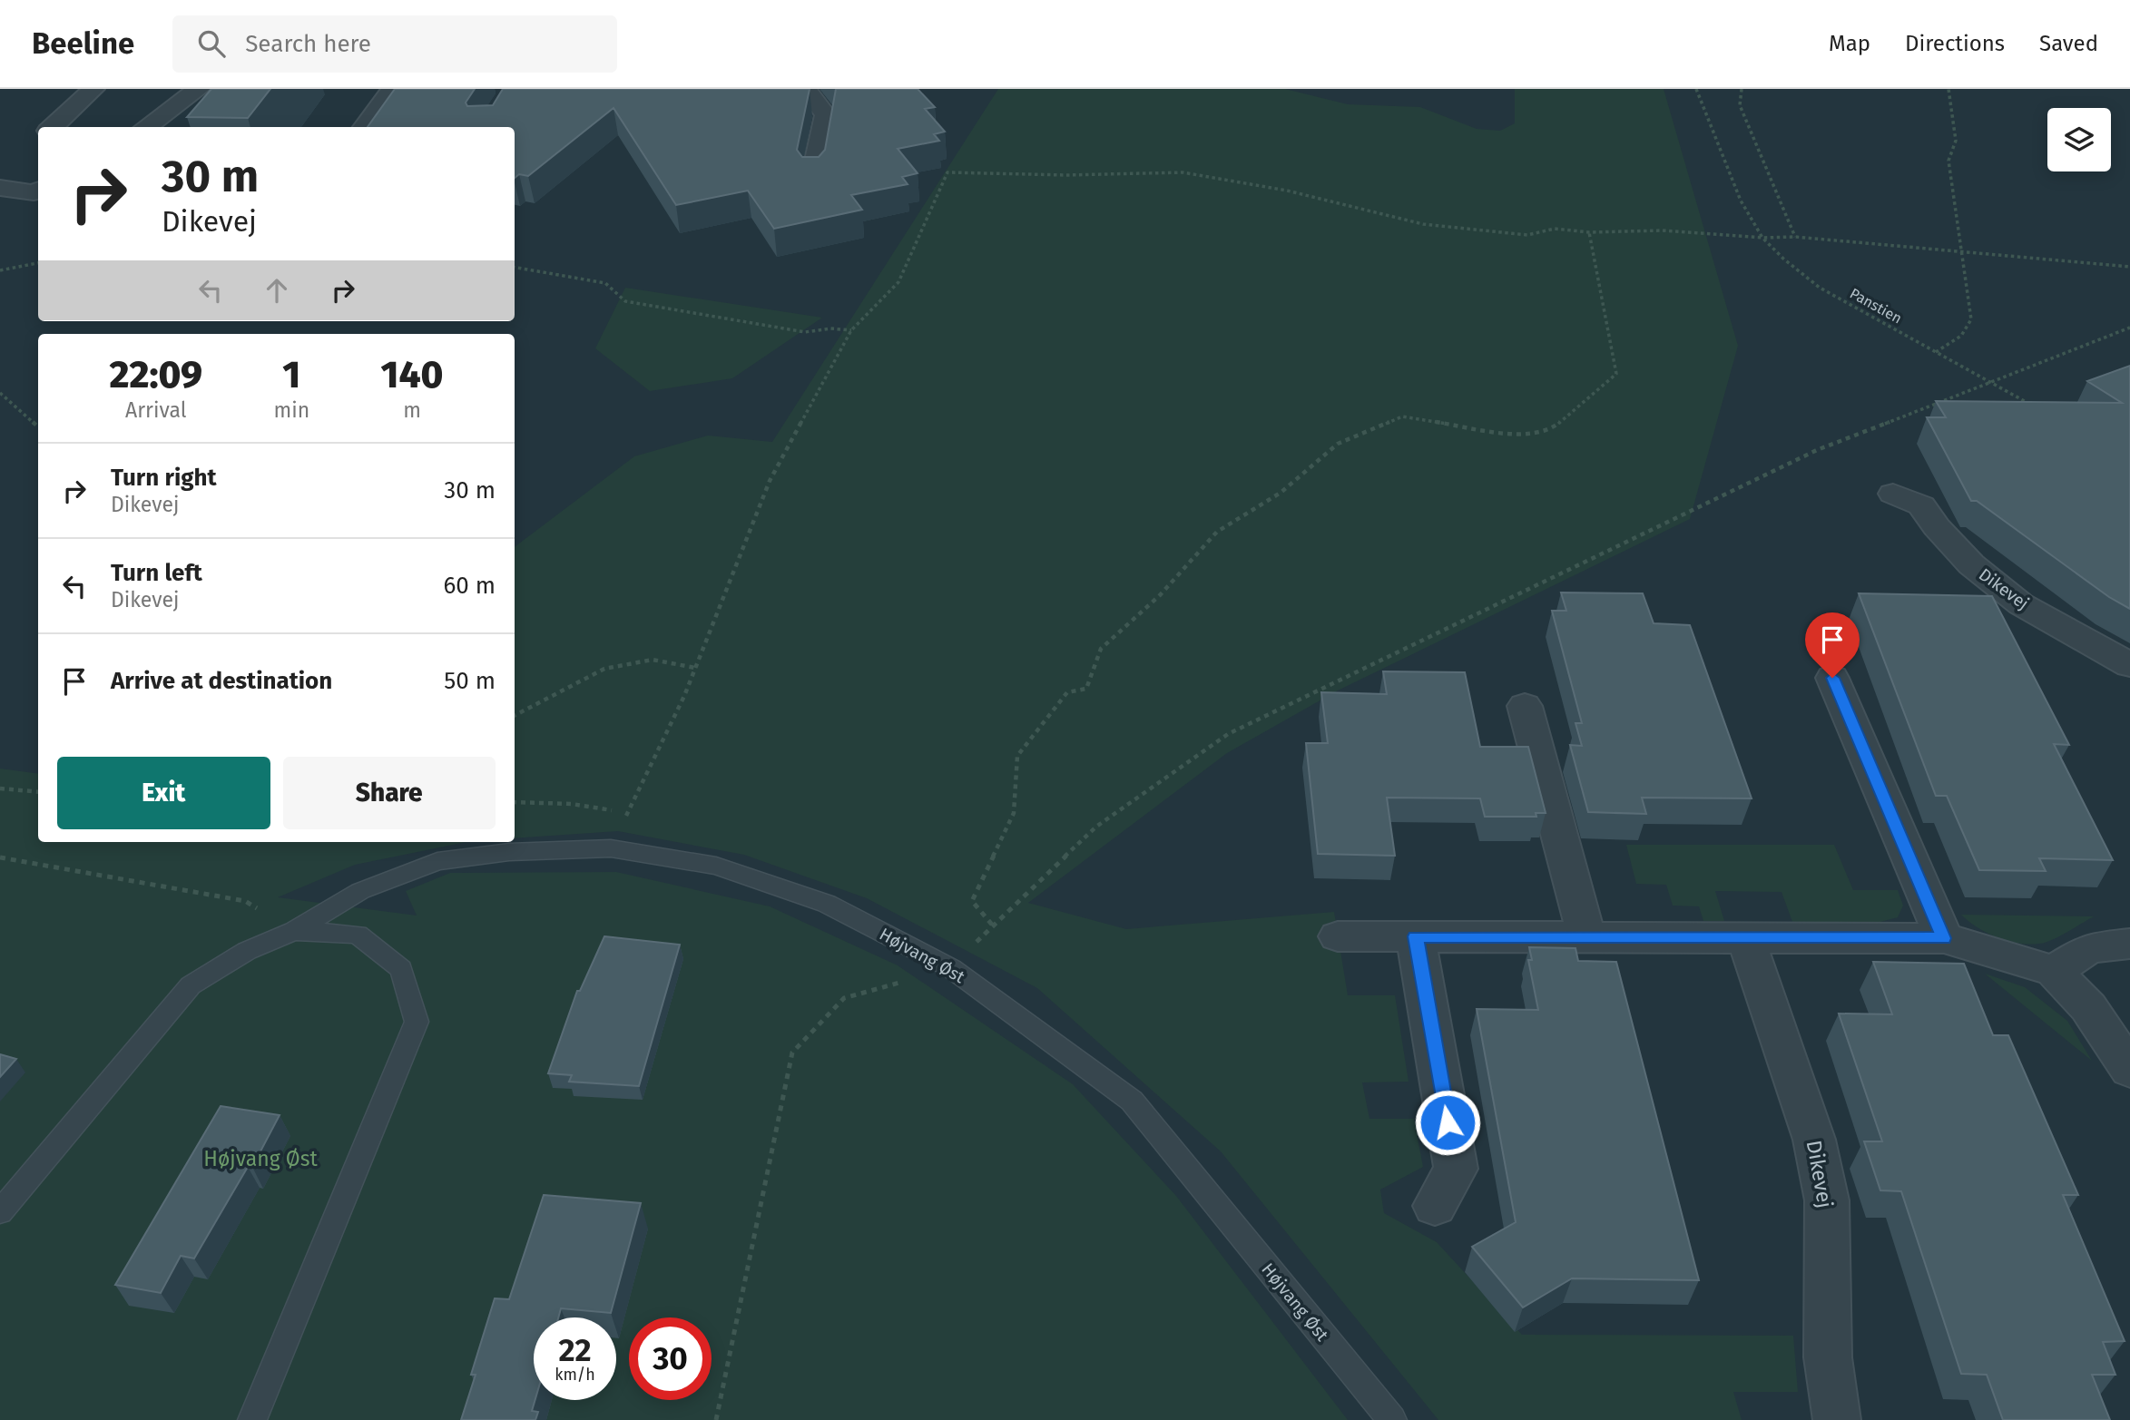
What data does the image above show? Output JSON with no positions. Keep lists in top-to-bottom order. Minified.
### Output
{"streets":{"street":["Dikevej"],"lane":["Højvang Øst"],"path":["Panstien"]},"parks":["Højvang Øst"],"page":{"header":"Beeline","search":"Search here","nav":["Map","Directions","Saved"],"turn":["30 m","Dikevej"],"eta":["22:09","Arrival","1","min","140","m"],"list":[{"name":"Turn right","note":"Dikevej","value":"30 m"},{"name":"Turn left","note":"Dikevej","value":"60 m"},{"name":"Arrive at destination","value":"50 m"}],"buttons":["Exit","Share"],"speed":"22 km/h","limit":"30"}}
